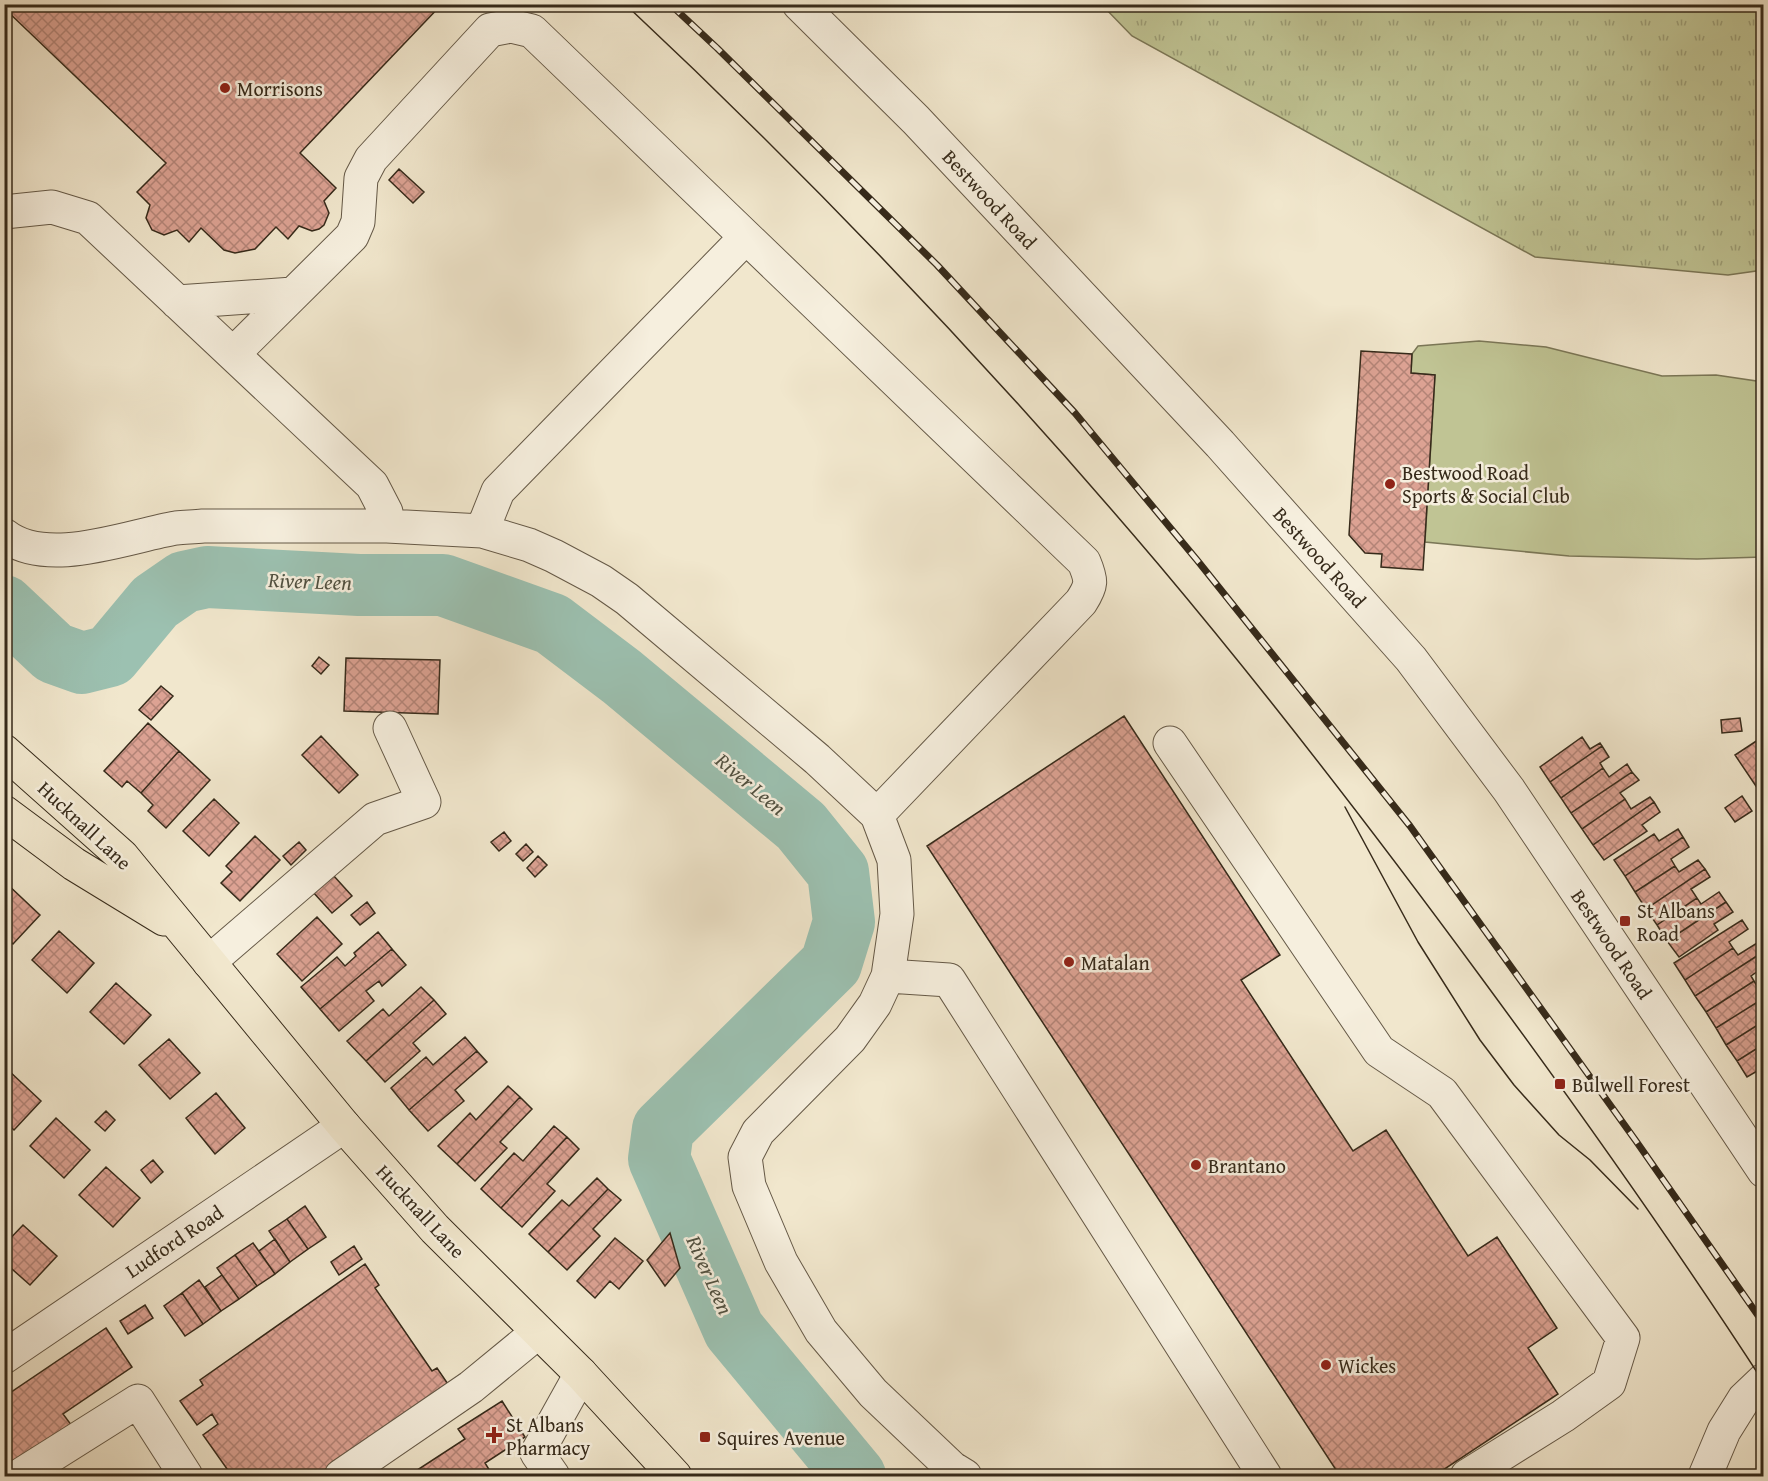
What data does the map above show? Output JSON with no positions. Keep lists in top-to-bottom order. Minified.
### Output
{"streets":{"main road":["Hucknall Lane"],"street":["Bestwood Road","Ludford Road"]},"crossings":[["Hucknall Lane","Ludford Road"]],"water":["River Leen"],"places":{"other":["Morrisons","Bestwood Road Sports & Social Club","Matalan","Brantano","Wickes"],"transit":["St Albans Road","Bulwell Forest","Squires Avenue"],"health":["St Albans Pharmacy"]}}
